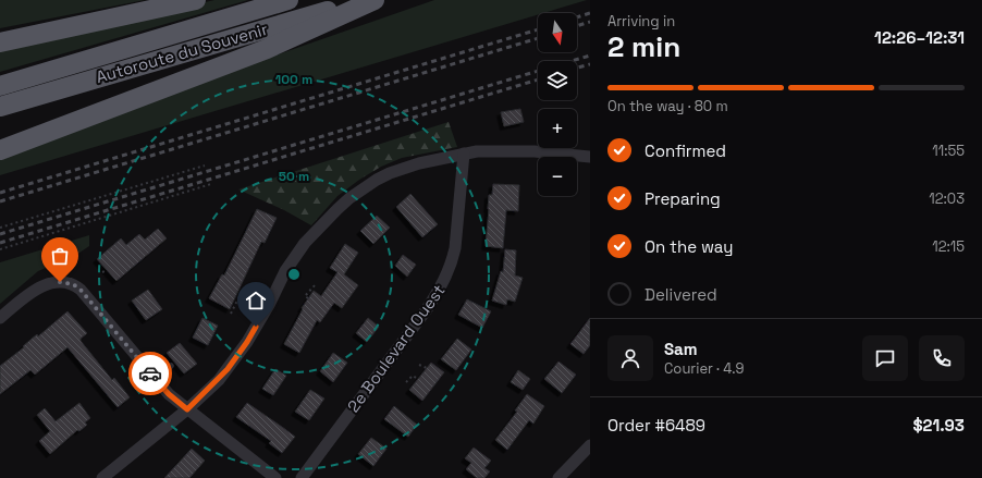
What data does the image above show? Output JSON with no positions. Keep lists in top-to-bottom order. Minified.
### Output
{"streets":{"highway":["Autoroute du Souvenir"],"street":["2e Boulevard Ouest"]},"north":"bottom","page":{"heading":["2 min","Arriving in","12:26–12:31"],"panel":["Sam","Courier · 4.9","Order #6489","$21.93"],"map_buttons":["+","−"],"bar":"On the way · 80 m","list":[["Confirmed","11:55"],["Preparing","12:03"],["On the way","12:15"],"Delivered"]},"rings":["100 m","50 m"]}
